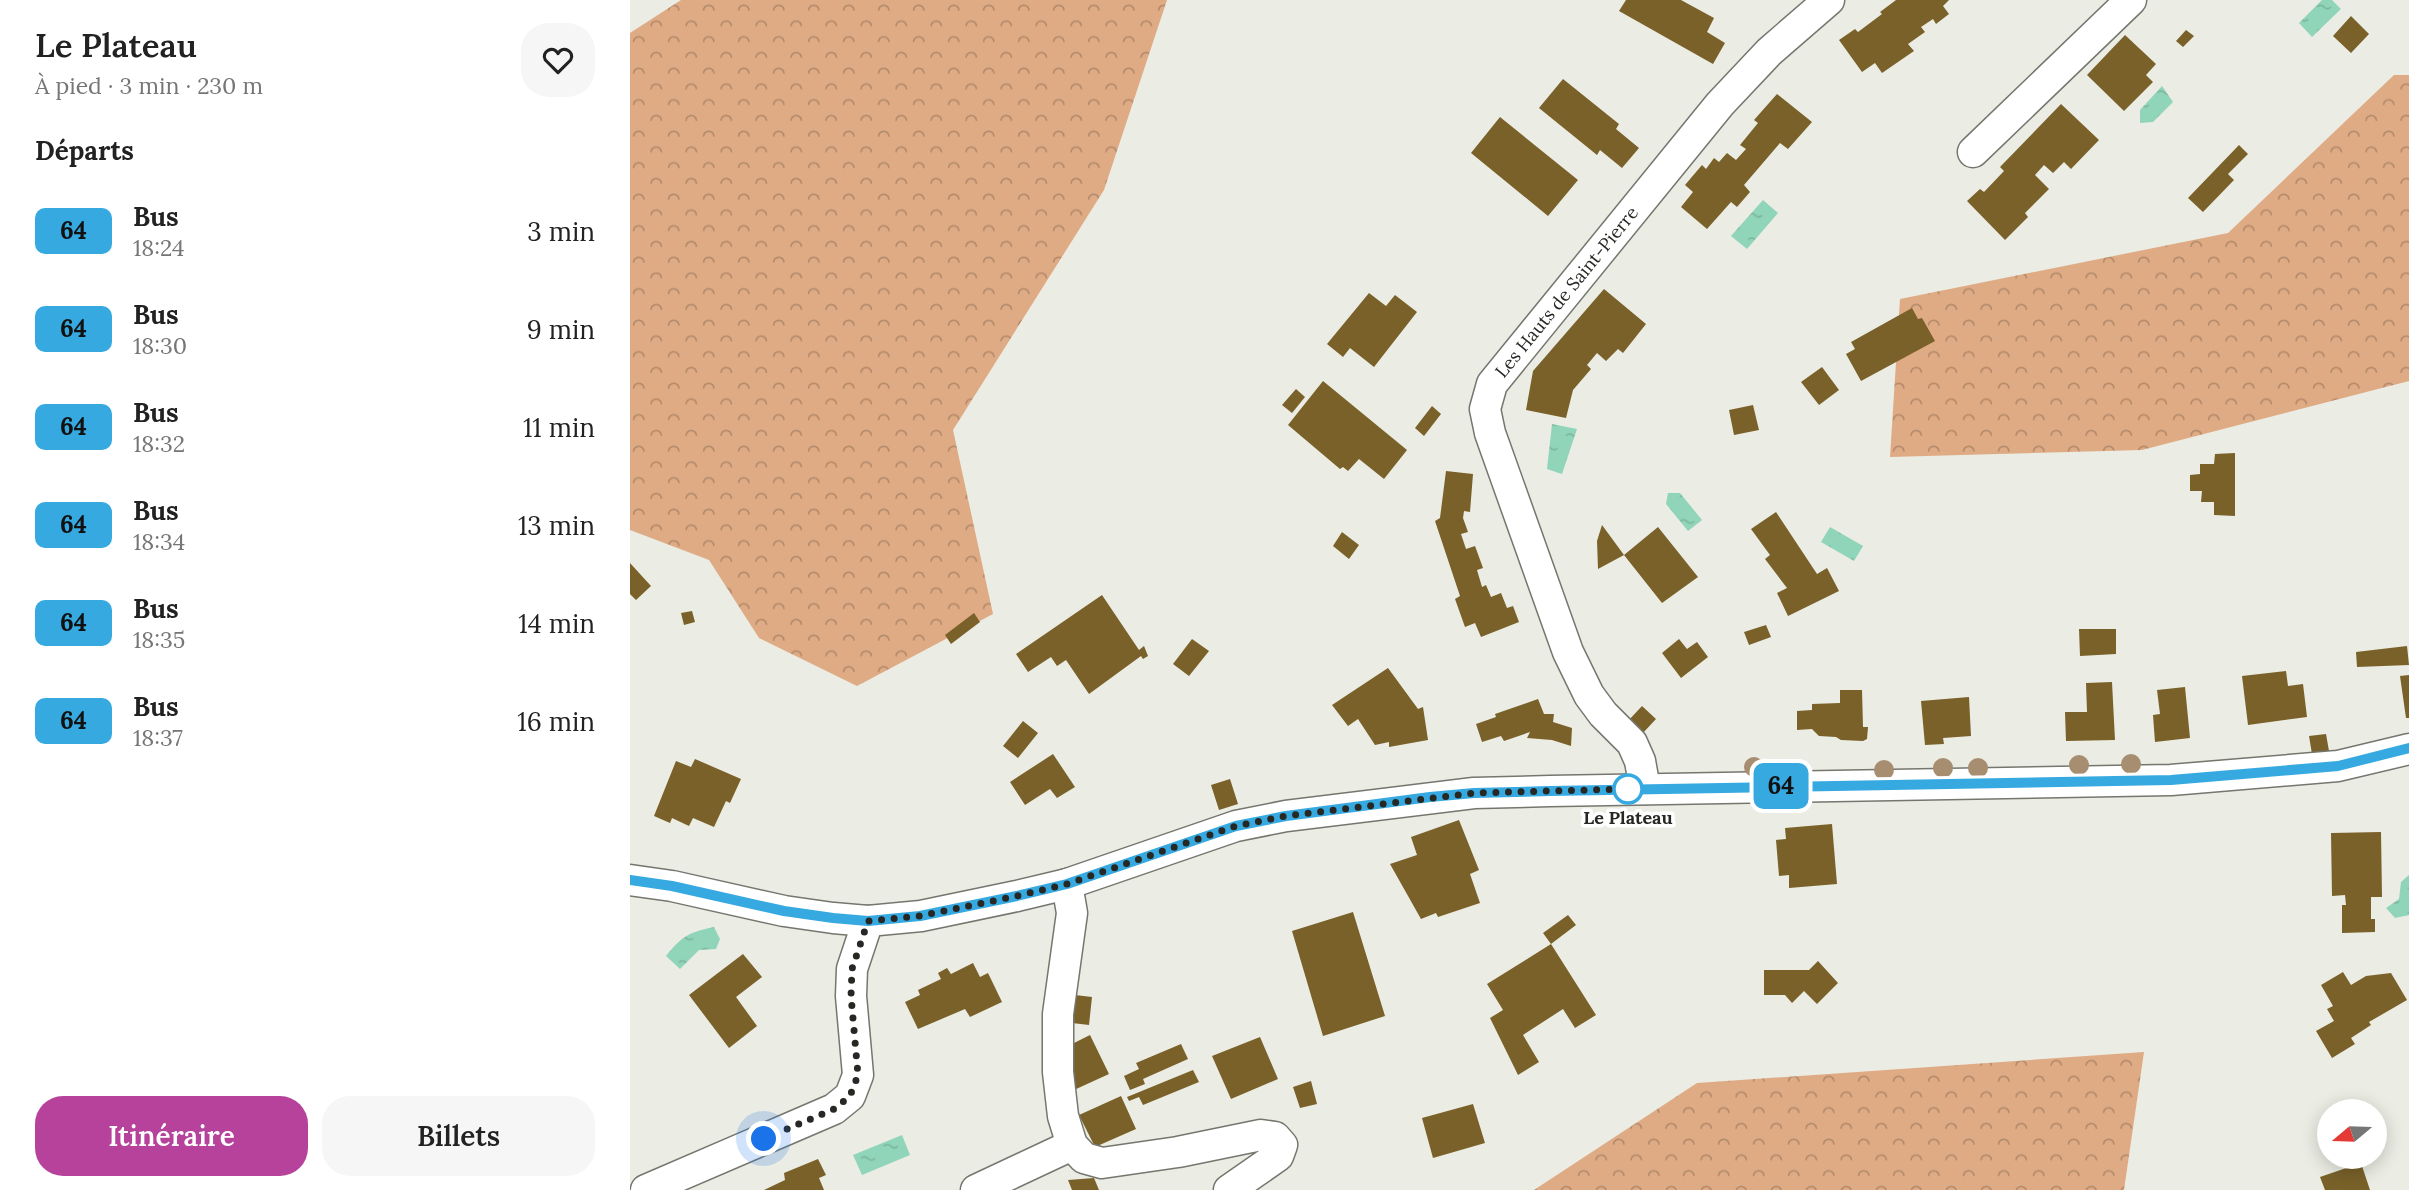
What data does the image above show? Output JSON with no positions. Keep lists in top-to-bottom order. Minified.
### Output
{"streets":{"street":["Les Hauts de Saint-Pierre"]},"places":["Le Plateau"],"lines":["bus line 64"],"north":"left","page":{"heading":[["Le Plateau","À pied · 3 min · 230 m"],"Départs"],"on_map":"64","list":[{"mark":"64","name":"Bus","note":"18:24","value":"3 min"},{"mark":"64","name":"Bus","note":"18:30","value":"9 min"},{"mark":"64","name":"Bus","note":"18:32","value":"11 min"},{"mark":"64","name":"Bus","note":"18:34","value":"13 min"},{"mark":"64","name":"Bus","note":"18:35","value":"14 min"},{"mark":"64","name":"Bus","note":"18:37","value":"16 min"}],"buttons":["Itinéraire","Billets"]}}
